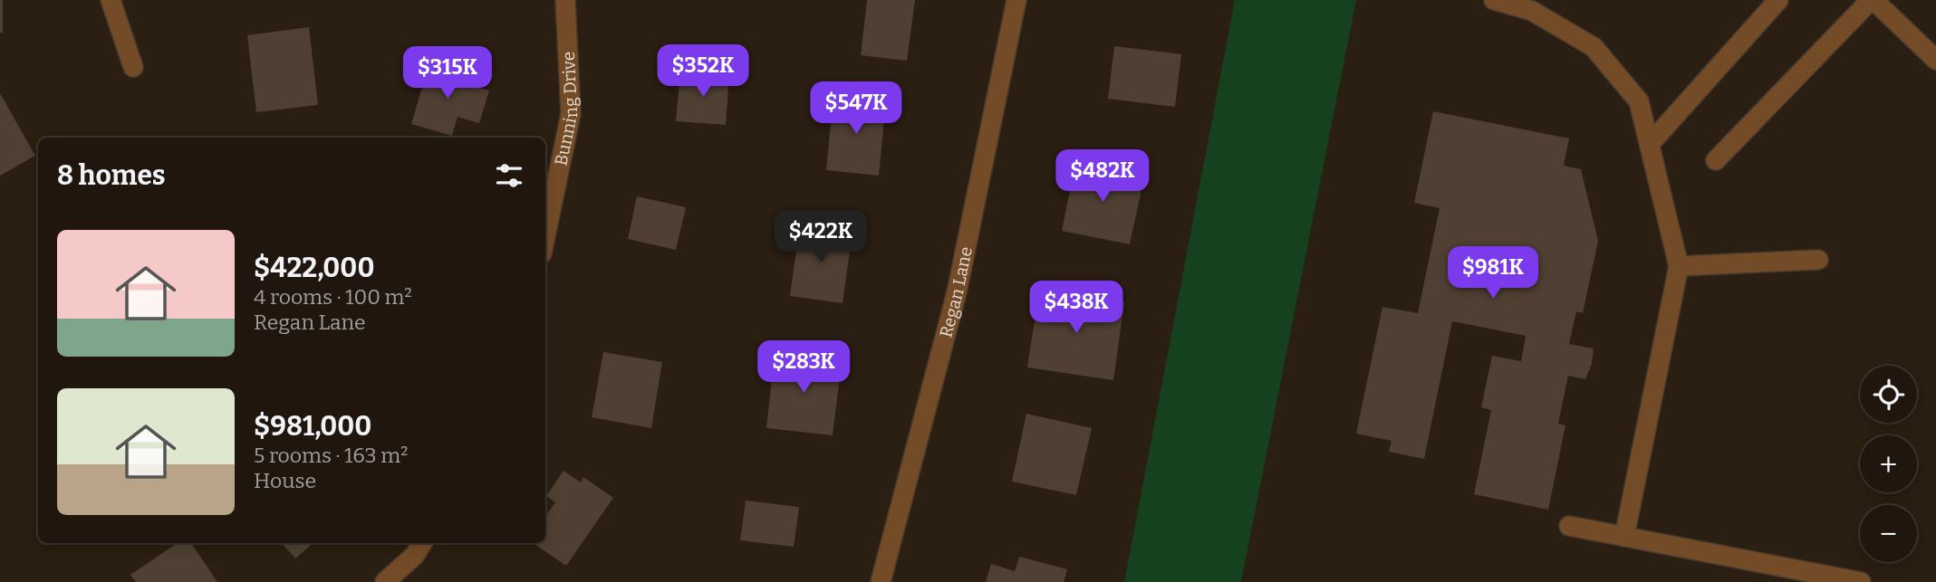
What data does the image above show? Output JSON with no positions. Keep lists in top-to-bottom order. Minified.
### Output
{"streets":{"street":["Bunning Drive","Regan Lane"]},"page":{"price":["$352K","$315K","$547K","$482K","$422K","$981K","$438K","$283K"],"heading":"8 homes","list":[{"name":"$422,000","note":"4 rooms · 100 m² · Regan Lane"},{"name":"$981,000","note":"5 rooms · 163 m² · House"}],"map_buttons":["+","−"]}}
